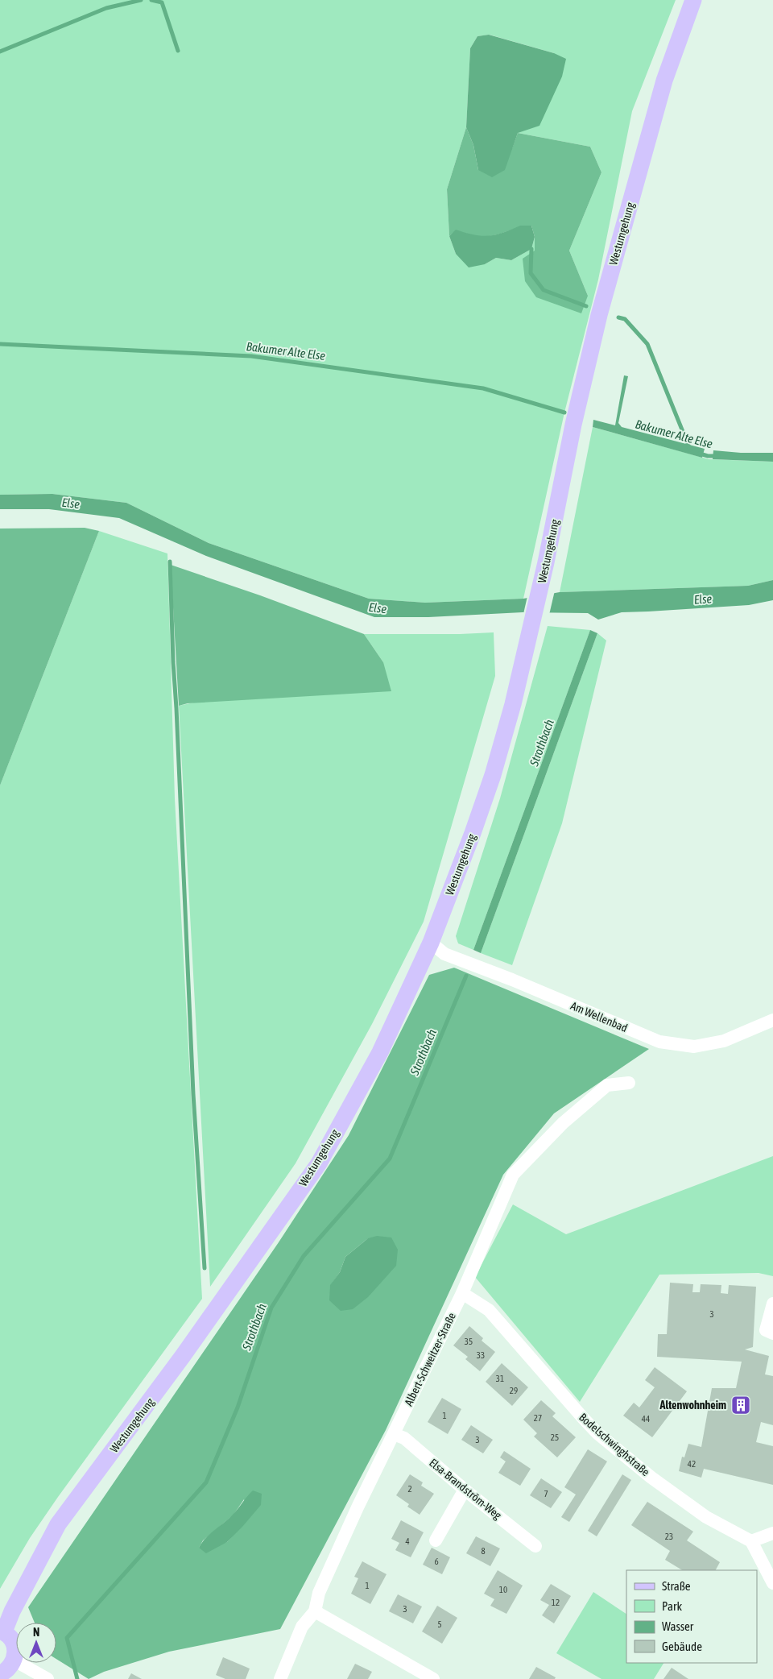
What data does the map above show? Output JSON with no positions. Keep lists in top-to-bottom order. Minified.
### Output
{"streets":{"main road":["Westumgehung"],"street":["Am Wellenbad","Albert-Schweitzer-Straße","Bodelschwinghstraße","Elsa-Brandström-Weg"]},"crossings":[["Westumgehung","Am Wellenbad"],["Albert-Schweitzer-Straße","Bodelschwinghstraße"],["Albert-Schweitzer-Straße","Elsa-Brandström-Weg"]],"water":["Bakumer Alte Else","Else","Strothbach"],"places":{"building":["Altenwohnheim"]},"house_numbers":["3","35","33","31","29","1","27","44","25","3","42","2","7","23","4","8","6","1","10","12","3","5"],"legend":["Straße","Park","Wasser","Gebäude"],"north":"top"}
